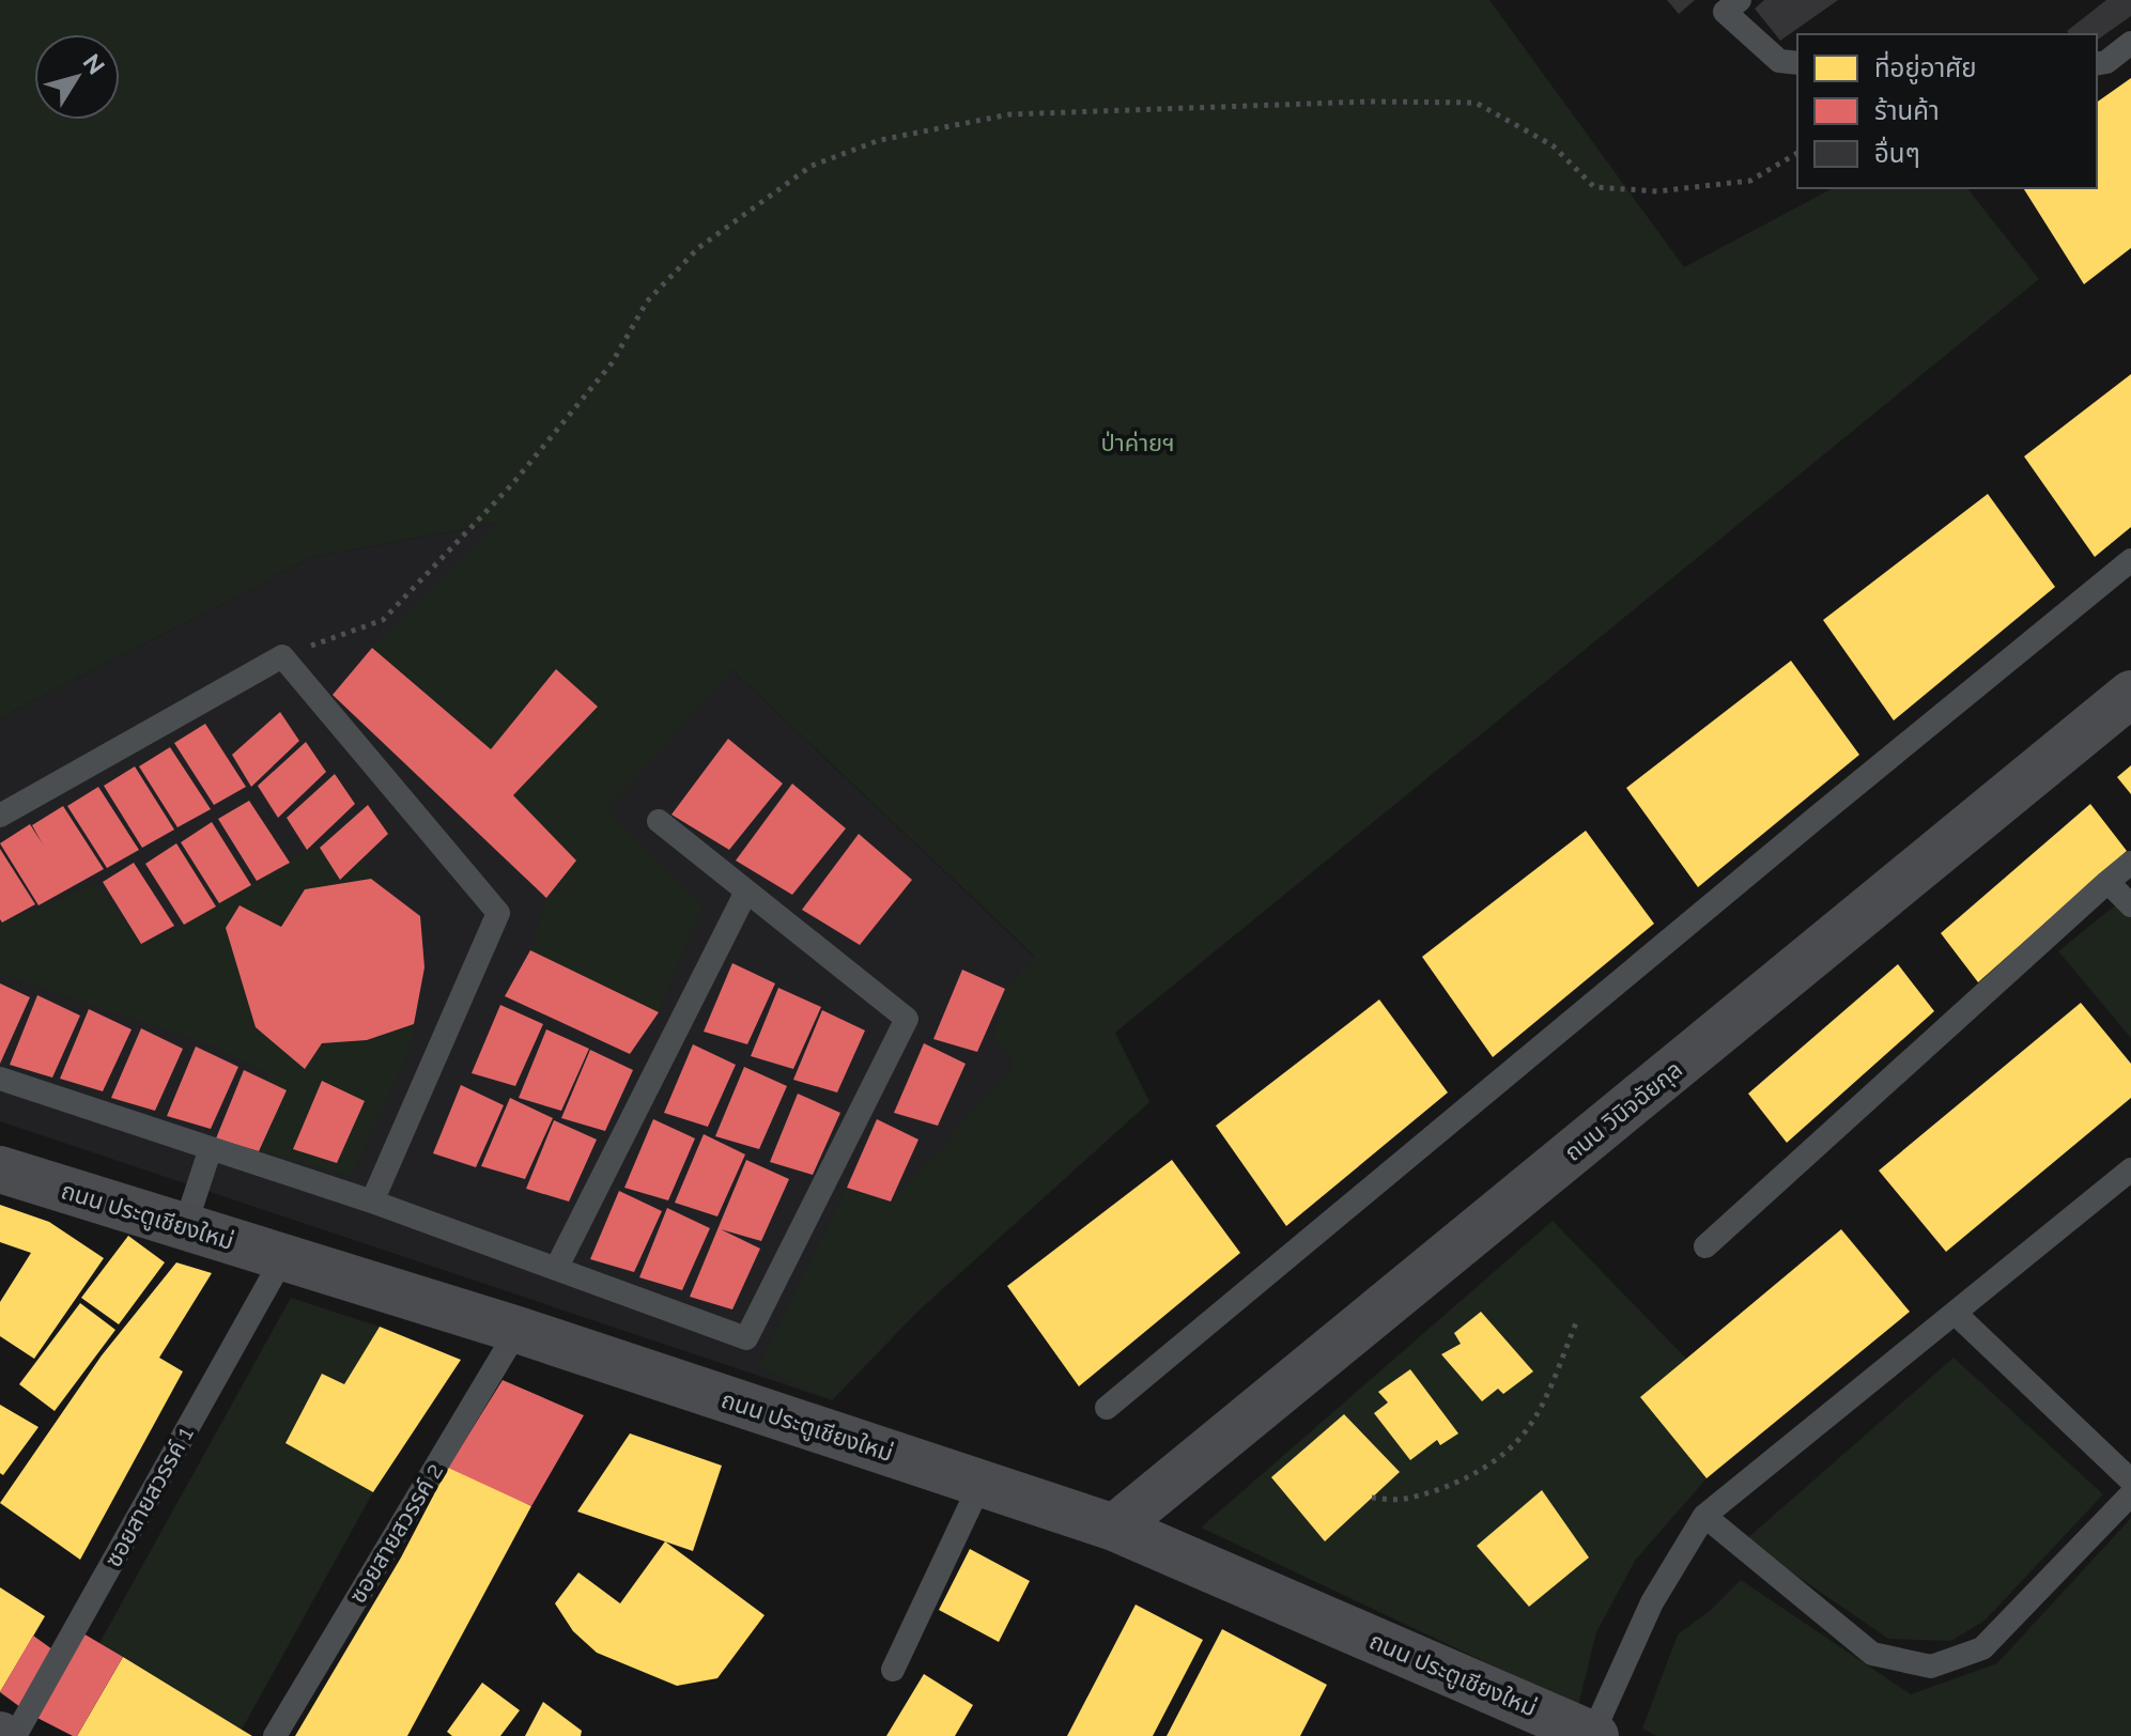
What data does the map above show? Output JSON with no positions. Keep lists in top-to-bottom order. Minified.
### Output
{"streets":{"main road":["ถนน วินิจฉัยกุล","ถนน ประตูเชียงใหม่"],"lane":["ซอยสายสวรรค์ 1","ซอยสายสวรรค์ 2"]},"crossings":[["ถนน วินิจฉัยกุล","ถนน ประตูเชียงใหม่"],["ถนน ประตูเชียงใหม่","ซอยสายสวรรค์ 1"],["ถนน ประตูเชียงใหม่","ซอยสายสวรรค์ 2"]],"parks":["ป่าค่ายฯ"],"legend":["ที่อยู่อาศัย","ร้านค้า","อื่นๆ"],"north":"top right"}
